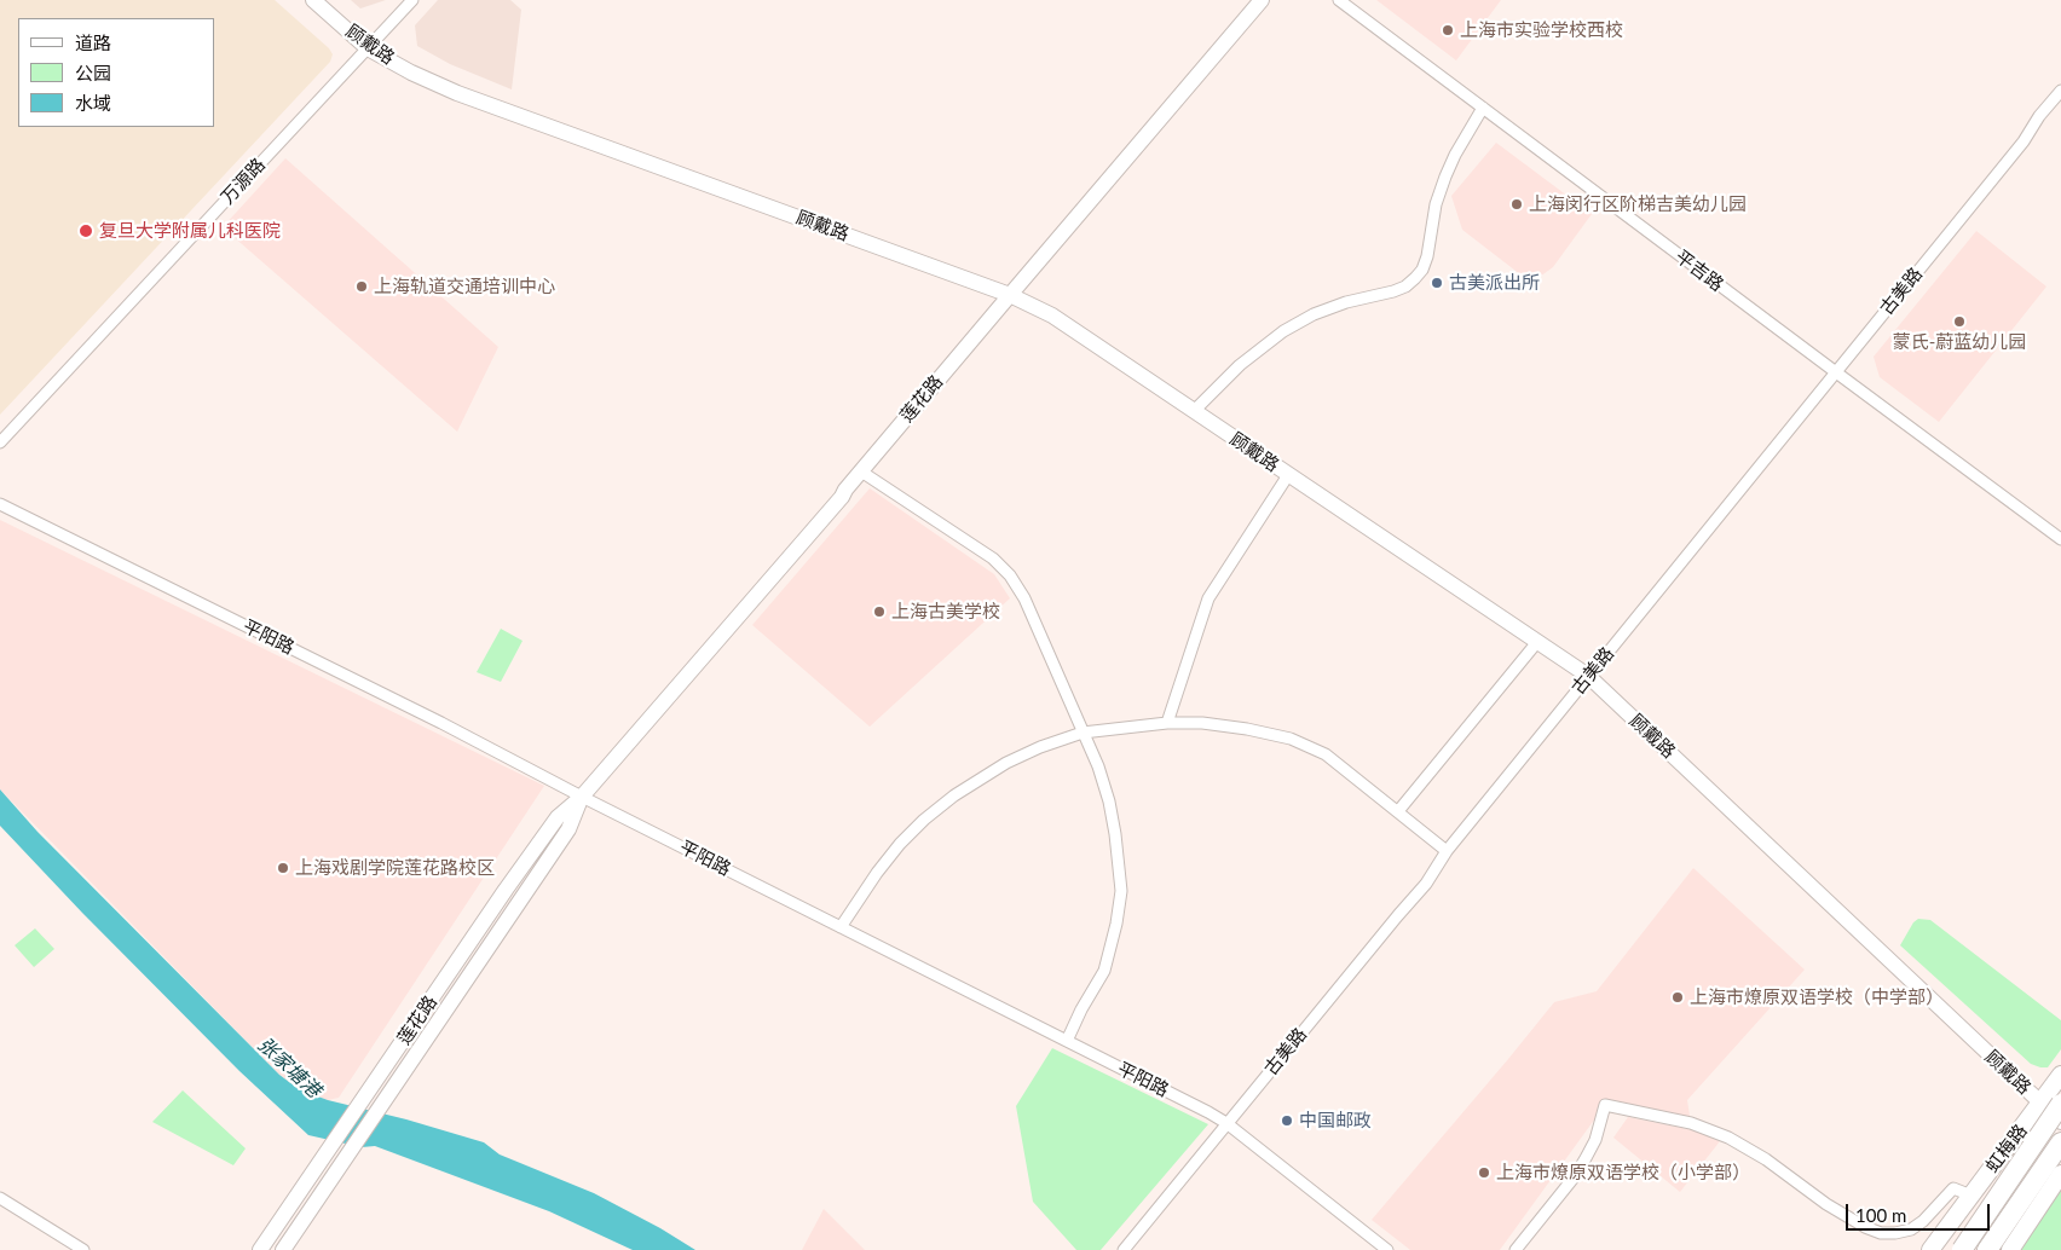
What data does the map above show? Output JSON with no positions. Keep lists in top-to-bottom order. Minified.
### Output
{"streets":{"main road":["顾戴路","莲花路","虹梅路"],"street":["万源路","平吉路","古美路","平阳路"]},"crossings":[["顾戴路","万源路"],["顾戴路","古美路"],["顾戴路","莲花路"],["顾戴路","虹梅路"],["平吉路","古美路"],["古美路","平阳路"],["莲花路","平阳路"]],"water":["张家塘港"],"places":["上海市实验学校西校","上海闵行区阶梯吉美幼儿园","复旦大学附属儿科医院","古美派出所","上海轨道交通培训中心","蒙氏-蔚蓝幼儿园","上海古美学校","上海戏剧学院莲花路校区","上海市燎原双语学校（中学部）","中国邮政","上海市燎原双语学校（小学部）"],"legend":["道路","公园","水域"],"scale_bar":"100 m"}
